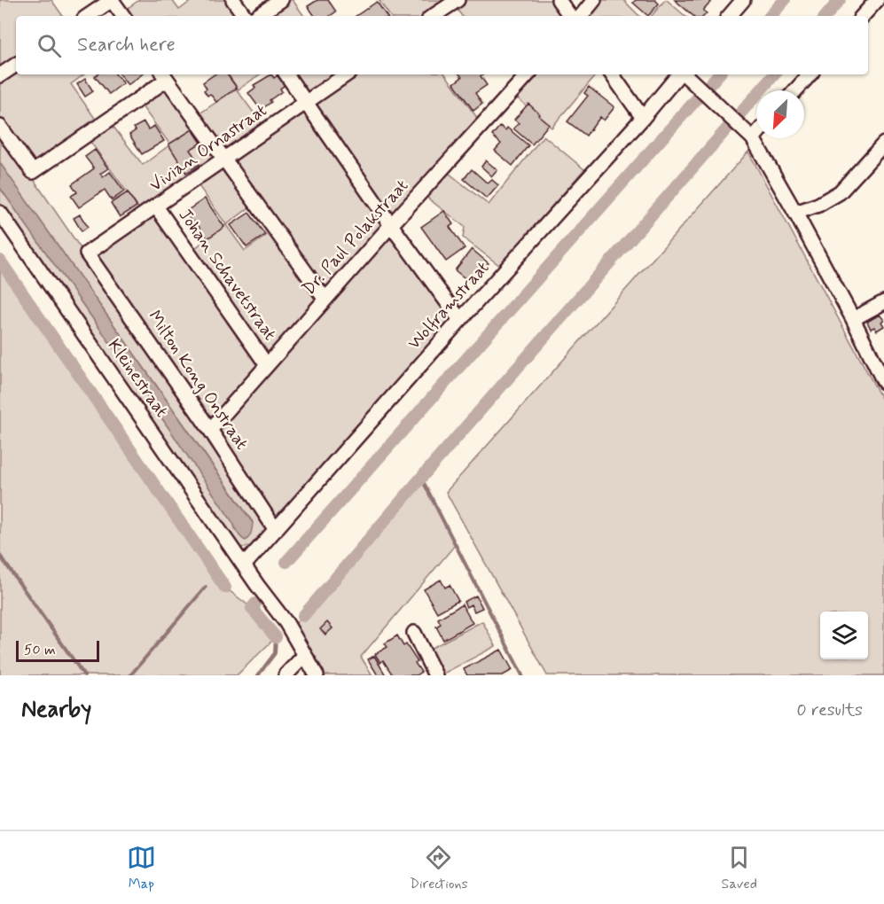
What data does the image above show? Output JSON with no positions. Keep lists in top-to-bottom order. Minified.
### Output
{"streets":{"street":["Vivian Ornastraat","Dr. Paul Polakstraat","Johan Schavetstraat","Wolframstraat","Kleinestraat","Milton Kong Onstraat"]},"crossings":[["Vivian Ornastraat","Johan Schavetstraat"],["Vivian Ornastraat","Milton Kong Onstraat"],["Dr. Paul Polakstraat","Johan Schavetstraat"],["Dr. Paul Polakstraat","Milton Kong Onstraat"],["Wolframstraat","Kleinestraat"],["Wolframstraat","Milton Kong Onstraat"]],"scale_bar":"50 m","north":"bottom left","page":{"search":"Search here","scale":"50 m","heading":["Nearby","0 results"],"nav":["Map","Directions","Saved"]}}
